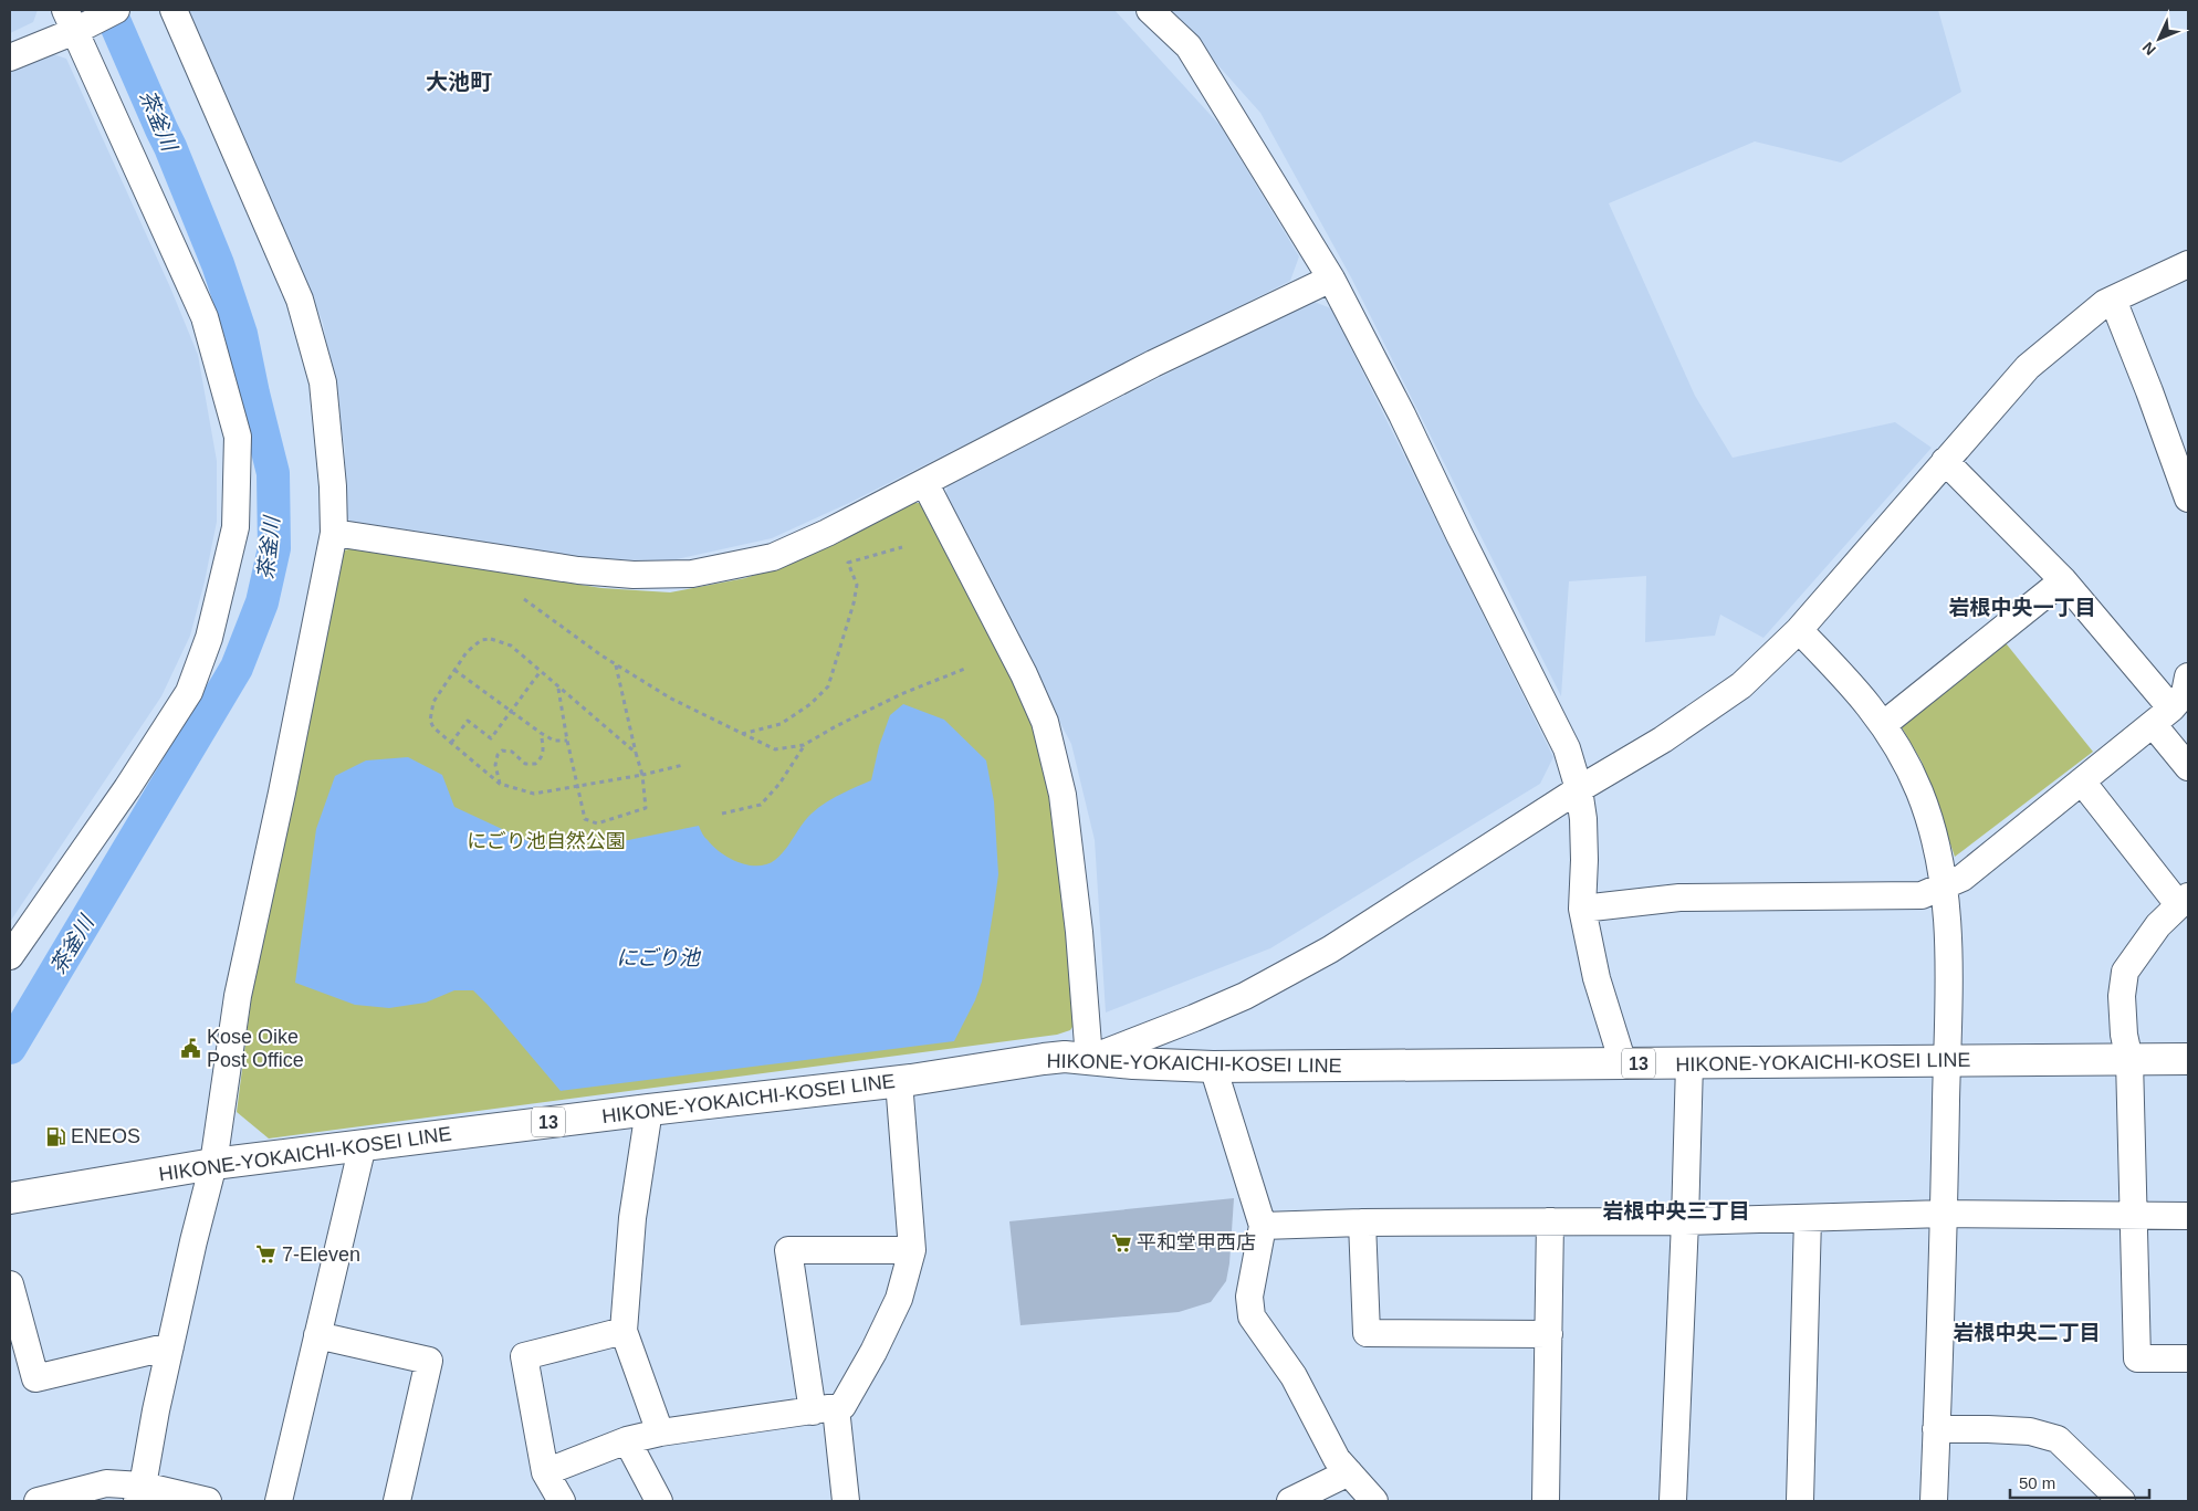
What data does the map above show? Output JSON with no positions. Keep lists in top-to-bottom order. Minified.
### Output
{"streets":{"main road":["HIKONE-YOKAICHI-KOSEI LINE","13"]},"districts":["大池町","岩根中央一丁目","岩根中央三丁目","岩根中央二丁目"],"water":["茶釜川","にごり池"],"parks":["にごり池自然公園"],"places":{"public building":["Kose Oike Post Office"],"fuel station":["ENEOS"],"supermarket":["平和堂甲西店","7-Eleven"]},"scale_bar":"50 m","north":"bottom left"}
